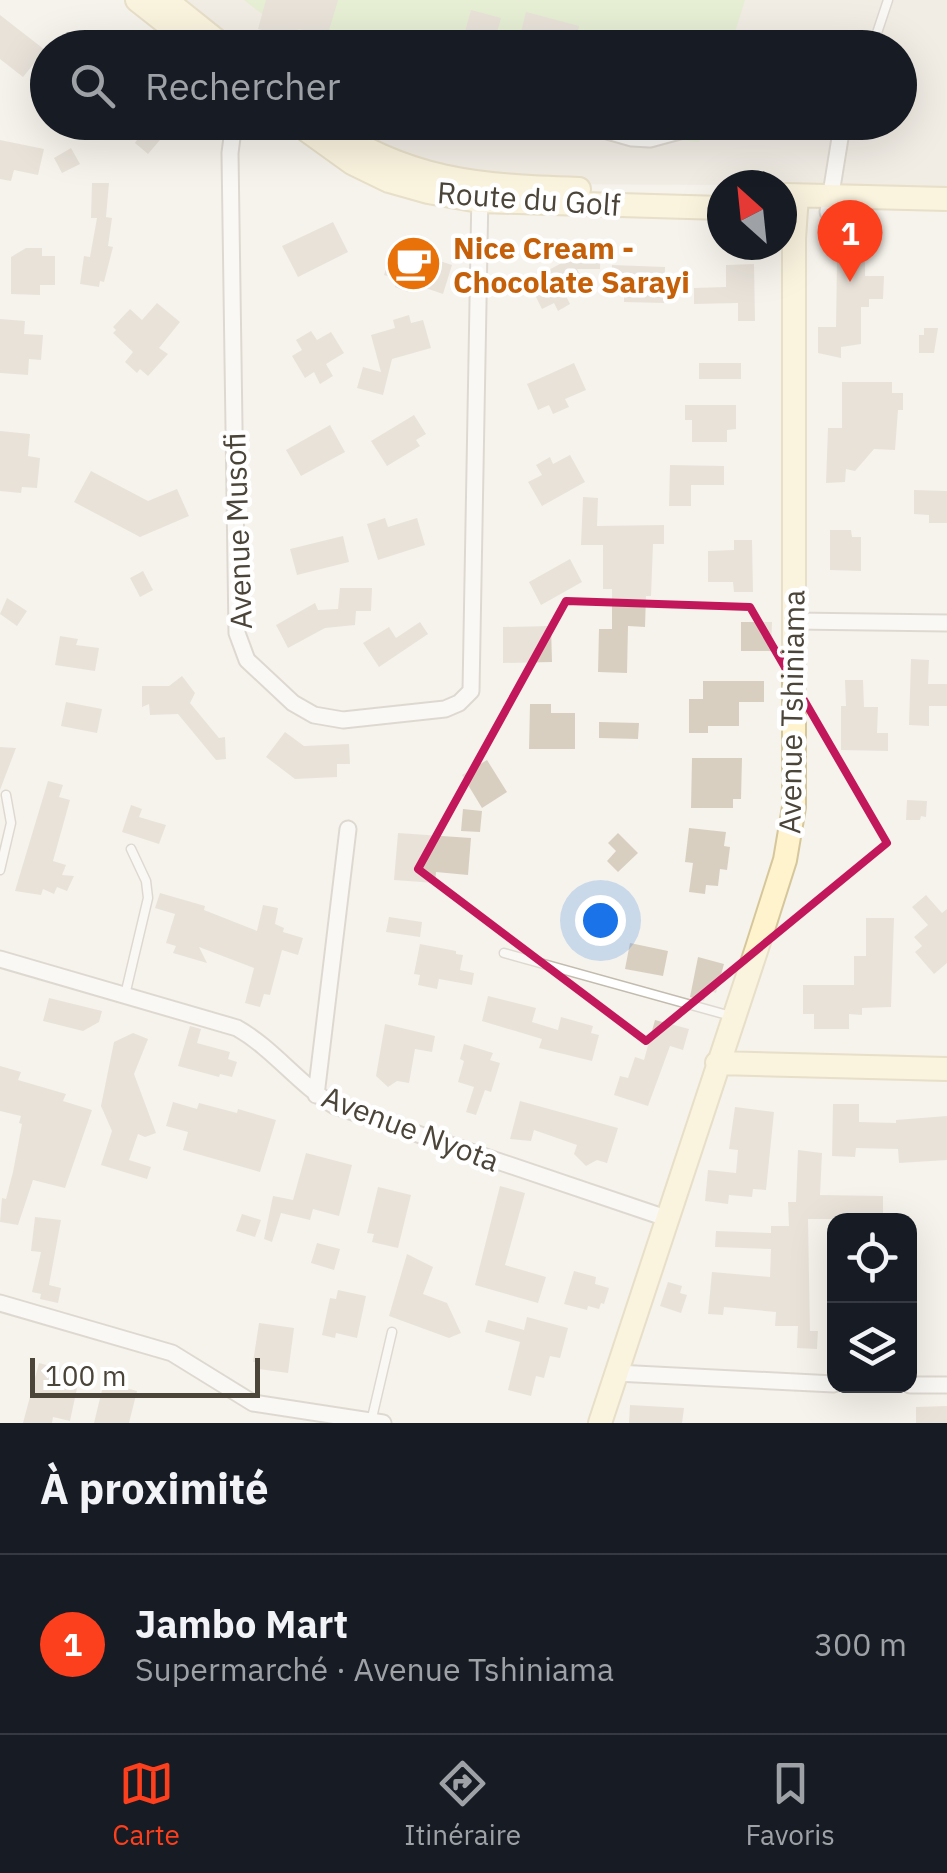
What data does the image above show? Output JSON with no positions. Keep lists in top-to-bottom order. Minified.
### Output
{"streets":{"street":["Route du Golf","Avenue Musofi","Avenue Tshiniama","Avenue Nyota"]},"crossings":[["Route du Golf","Avenue Musofi"],["Avenue Tshiniama","Avenue Nyota"]],"places":{"cafe":["Nice Cream - Chocolate Sarayi"]},"scale_bar":"100 m","north":"top left","page":{"search":"Rechercher","pins":"1","scale":"100 m","heading":"À proximité","list":[{"mark":"1","name":"Jambo Mart","note":"Supermarché · Avenue Tshiniama","value":"300 m"}],"nav":["Carte","Itinéraire","Favoris"]}}
